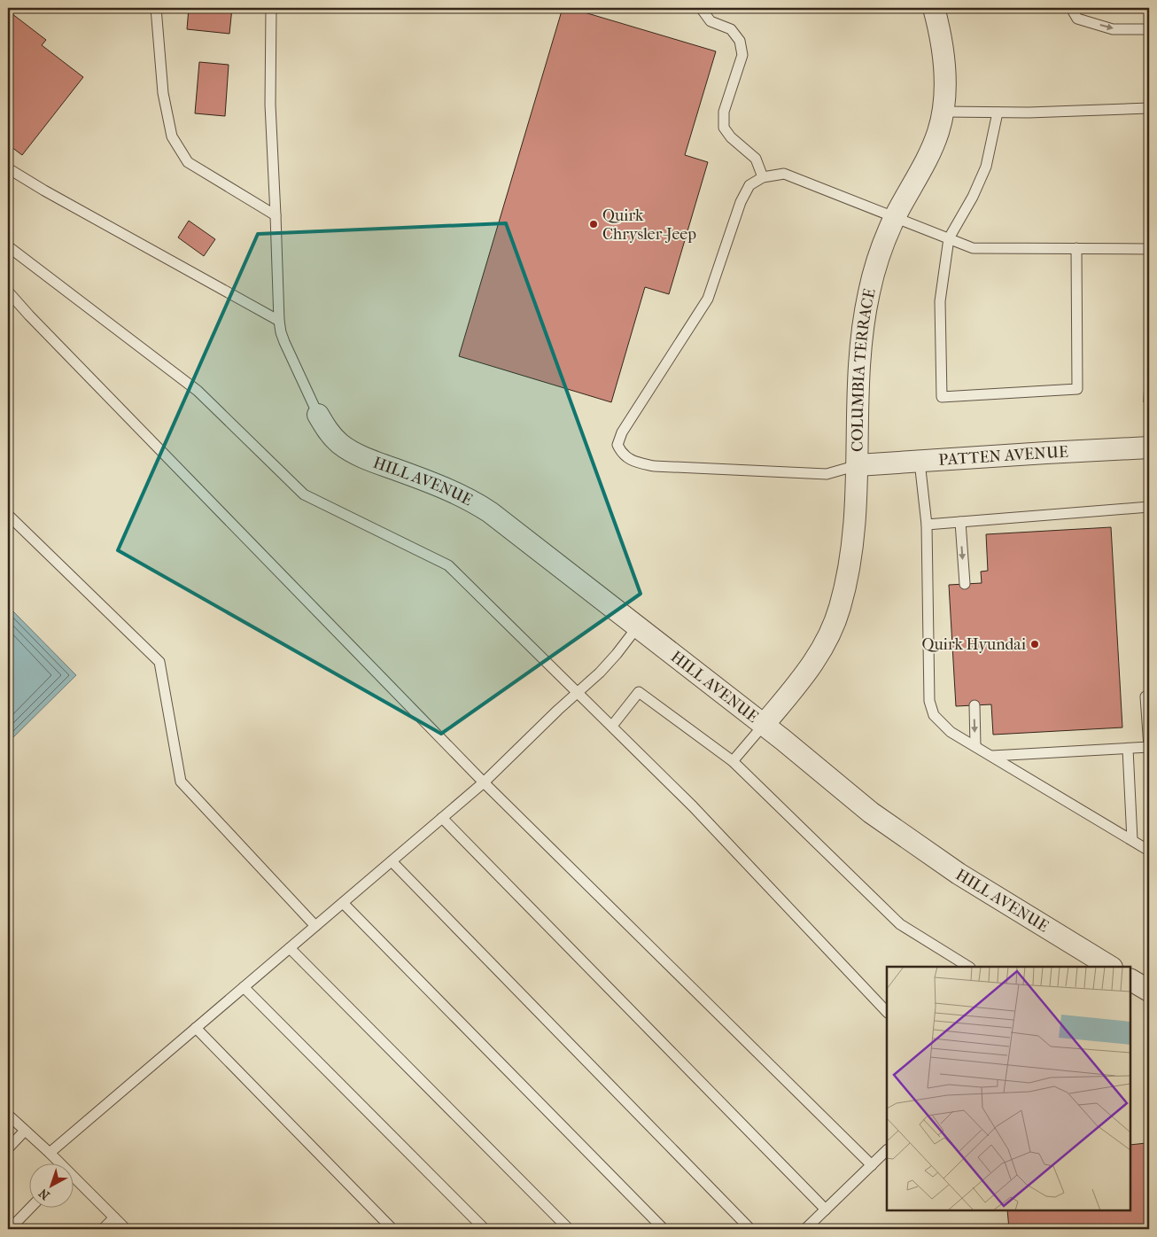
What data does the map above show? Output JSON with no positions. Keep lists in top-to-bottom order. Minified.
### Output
{"streets":{"street":["COLUMBIA TERRACE","PATTEN AVENUE","HILL AVENUE"]},"crossings":[["COLUMBIA TERRACE","PATTEN AVENUE"],["COLUMBIA TERRACE","HILL AVENUE"]],"places":["Quirk Chrysler-Jeep","Quirk Hyundai"],"north":"bottom left"}
